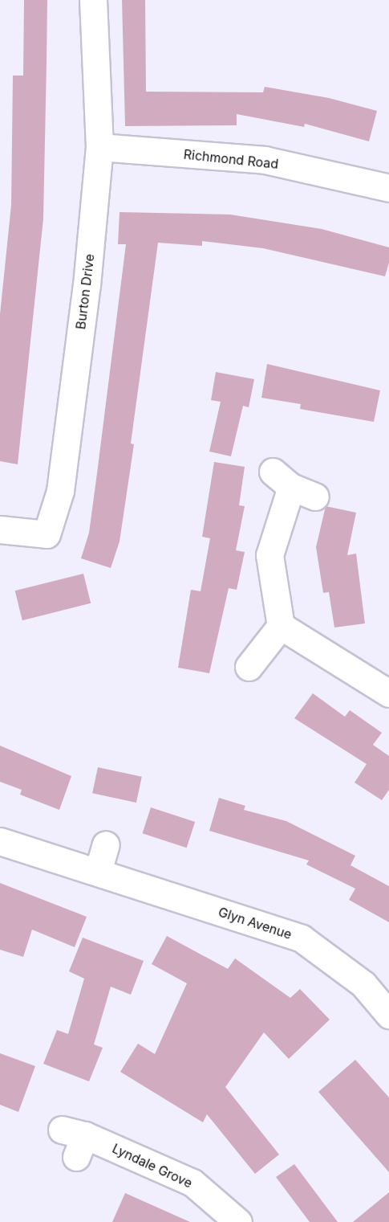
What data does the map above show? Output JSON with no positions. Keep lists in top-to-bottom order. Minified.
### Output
{"streets":{"street":["Richmond Road","Burton Drive","Glyn Avenue","Lyndale Grove"]},"crossings":[["Richmond Road","Burton Drive"]]}
